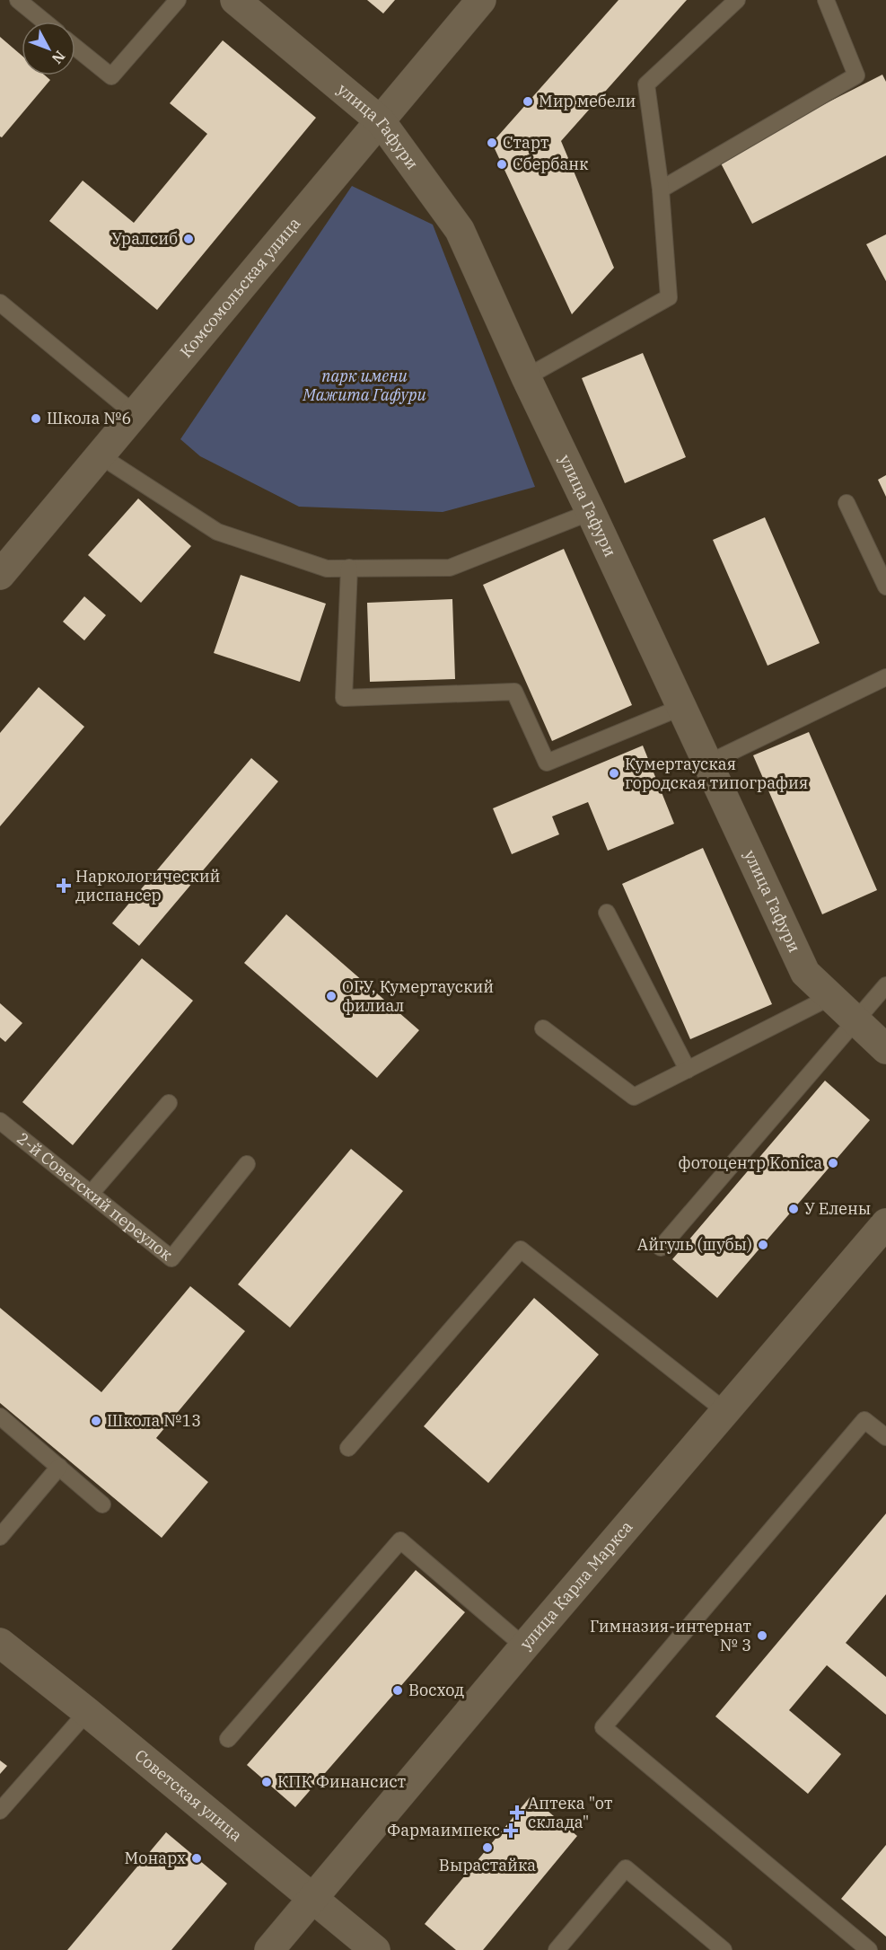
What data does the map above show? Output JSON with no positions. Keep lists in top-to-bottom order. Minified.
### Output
{"streets":{"street":["улица Гафури","Комсомольская улица","улица Карла Маркса","Советская улица"],"lane":["2-й Советский переулок"]},"crossings":[["улица Гафури","Комсомольская улица"],["улица Карла Маркса","Советская улица"]],"parks":["парк имени Мажита Гафури"],"places":{"other":["Мир мебели","Старт","Сбербанк","Уралсиб","Школа №6","Кумертауская городская типография","ОГУ, Кумертауский филиал","фотоцентр Konica","У Елены","Айгуль (шубы)","Школа №13","Гимназия-интернат № 3","Восход","КПК Финансист","Вырастайка","Монарх"],"health":["Наркологический диспансер","Аптека \"от склада\"","Фармаимпекс"]},"north":"bottom right"}
